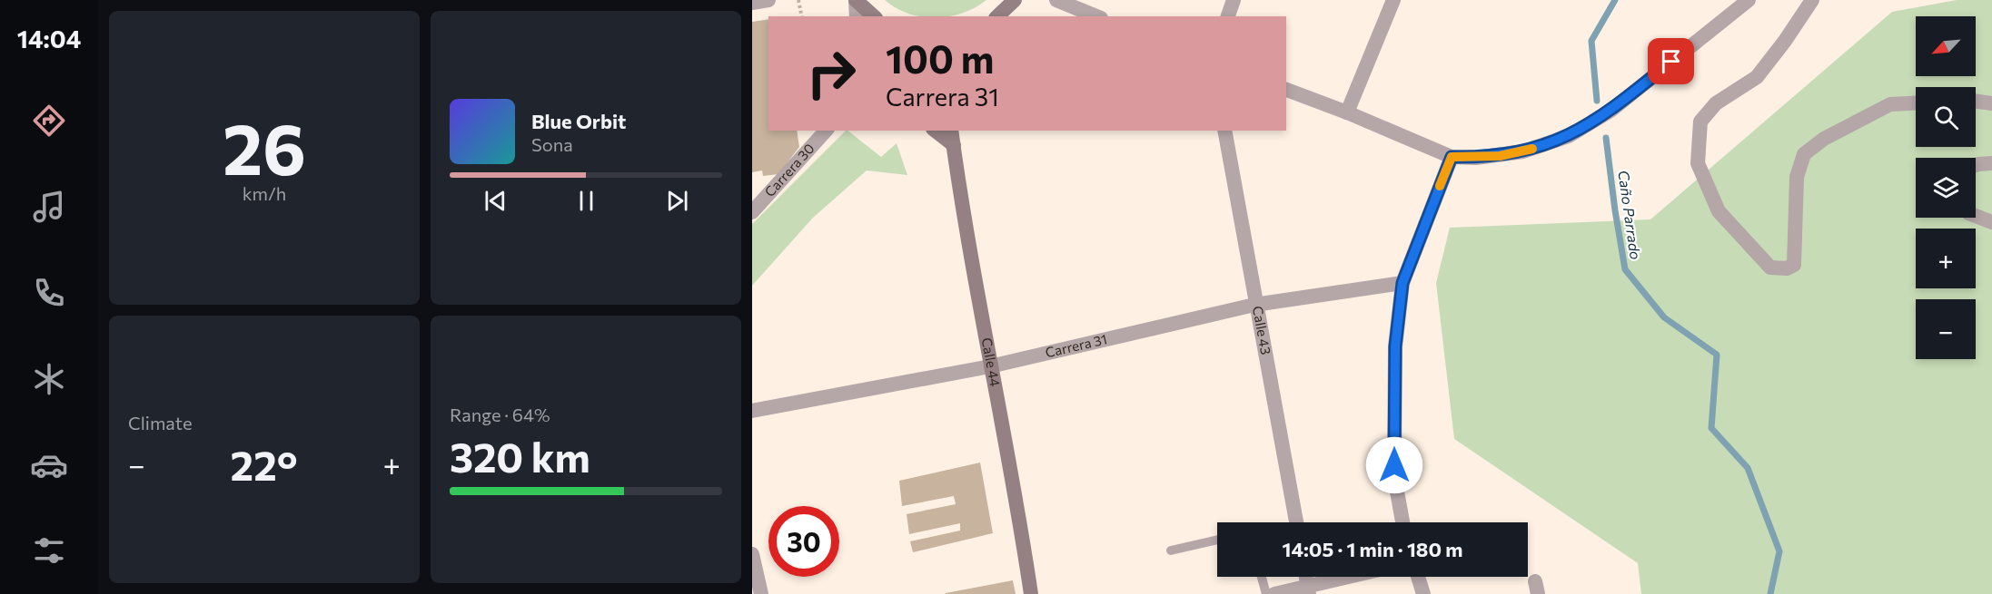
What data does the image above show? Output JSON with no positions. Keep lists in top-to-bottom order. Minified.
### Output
{"streets":{"main road":["Calle 44"],"street":["Carrera 30","Calle 43","Carrera 31"]},"crossings":[["Calle 43","Carrera 31"],["Carrera 31","Calle 44"]],"water":["Caño Parrado"],"north":"bottom left","page":{"tabs":"14:04","tile":[["26","km/h"],"Climate",["Range · 64%","320 km"]],"map_buttons":["+","−"],"turn":["100 m","Carrera 31"],"song":["Blue Orbit","Sona"],"heat":["−","22°","+"],"limit":"30","trip":"14:05 · 1 min · 180 m"}}
